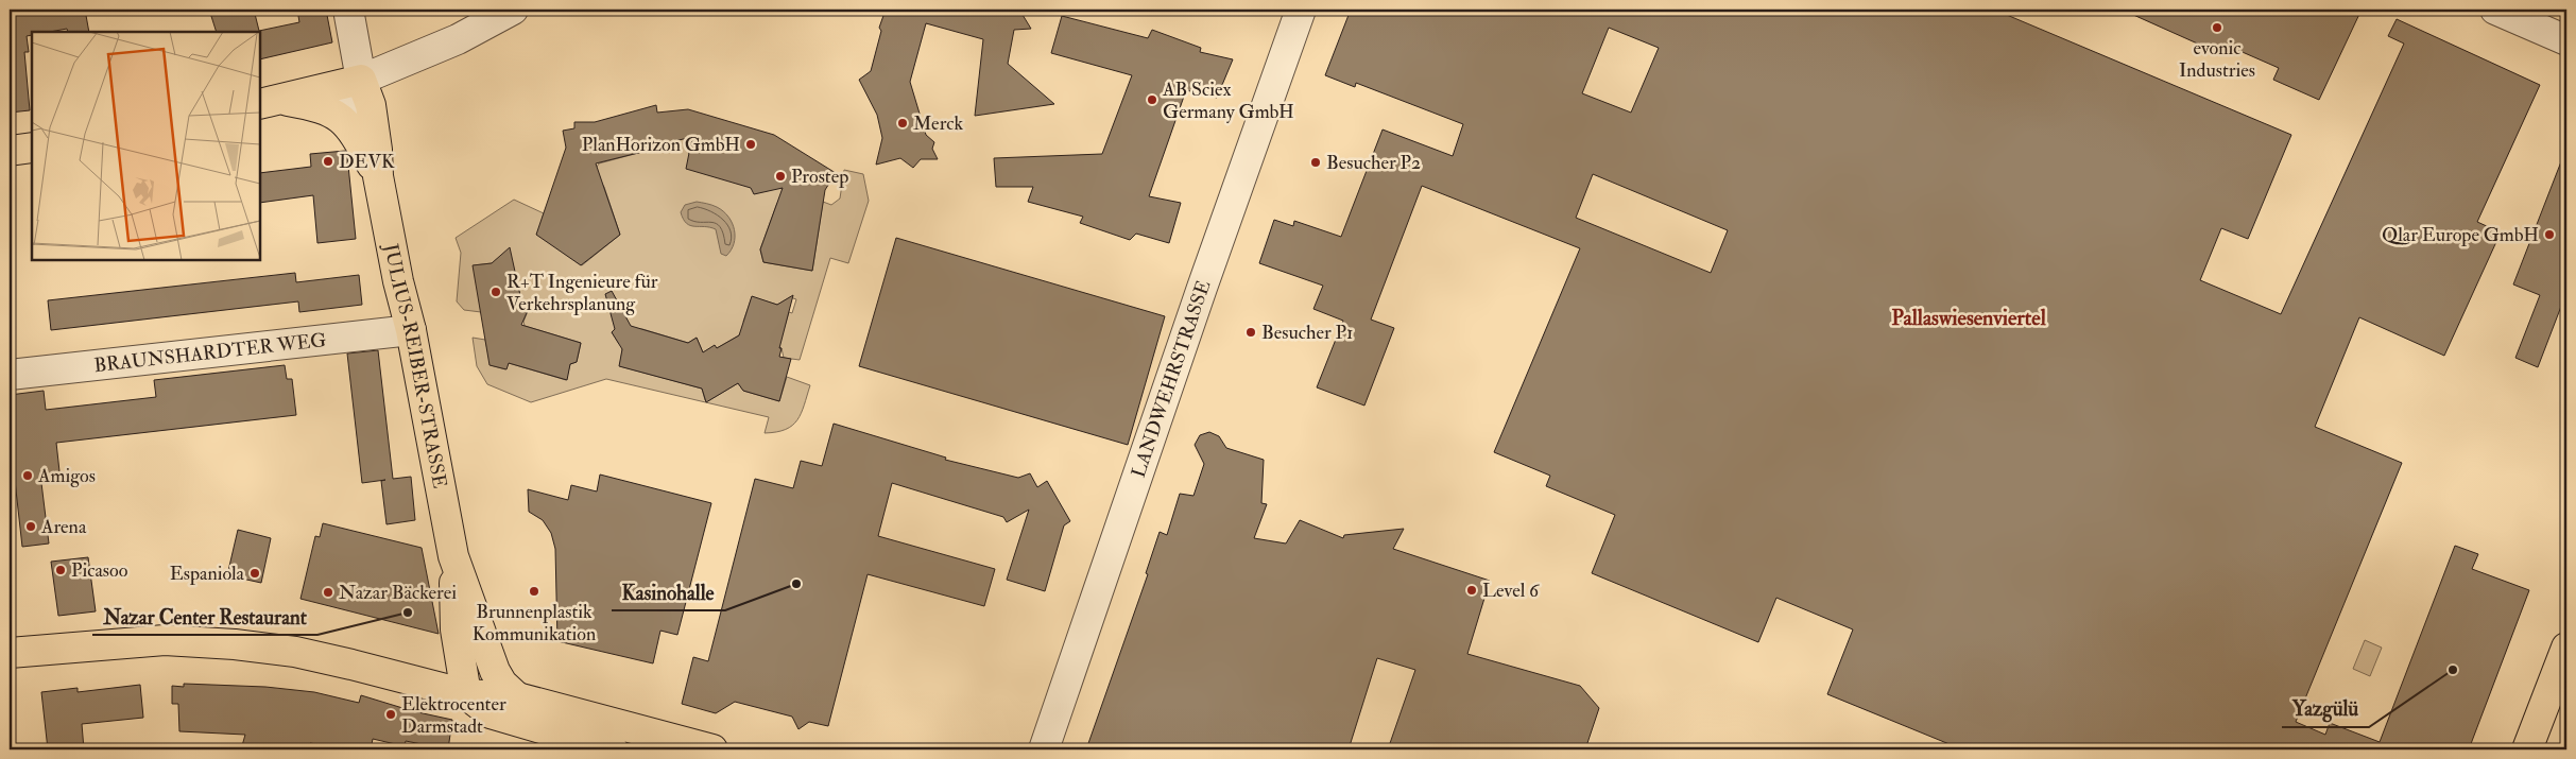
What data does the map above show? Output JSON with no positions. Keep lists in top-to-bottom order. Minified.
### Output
{"streets":{"main road":["JULIUS-REIBER-STRASSE"],"street":["BRAUNSHARDTER WEG","LANDWEHRSTRASSE"]},"crossings":[["BRAUNSHARDTER WEG","JULIUS-REIBER-STRASSE"]],"districts":["Pallaswiesenviertel"],"places":["evonic Industries","AB Sciex Germany GmbH","Merck","PlanHorizon GmbH","DEVK","Besucher P2","Prostep","Qlar Europe GmbH","R+T Ingenieure für Verkehrsplanung","Besucher P1","Amigos","Arena","Picasoo","Espaniola","Kasinohalle","Level 6","Brunnenplastik Kommunikation","Nazar Bäckerei","Nazar Center Restaurant","Yazgülü","Elektrocenter Darmstadt"]}
